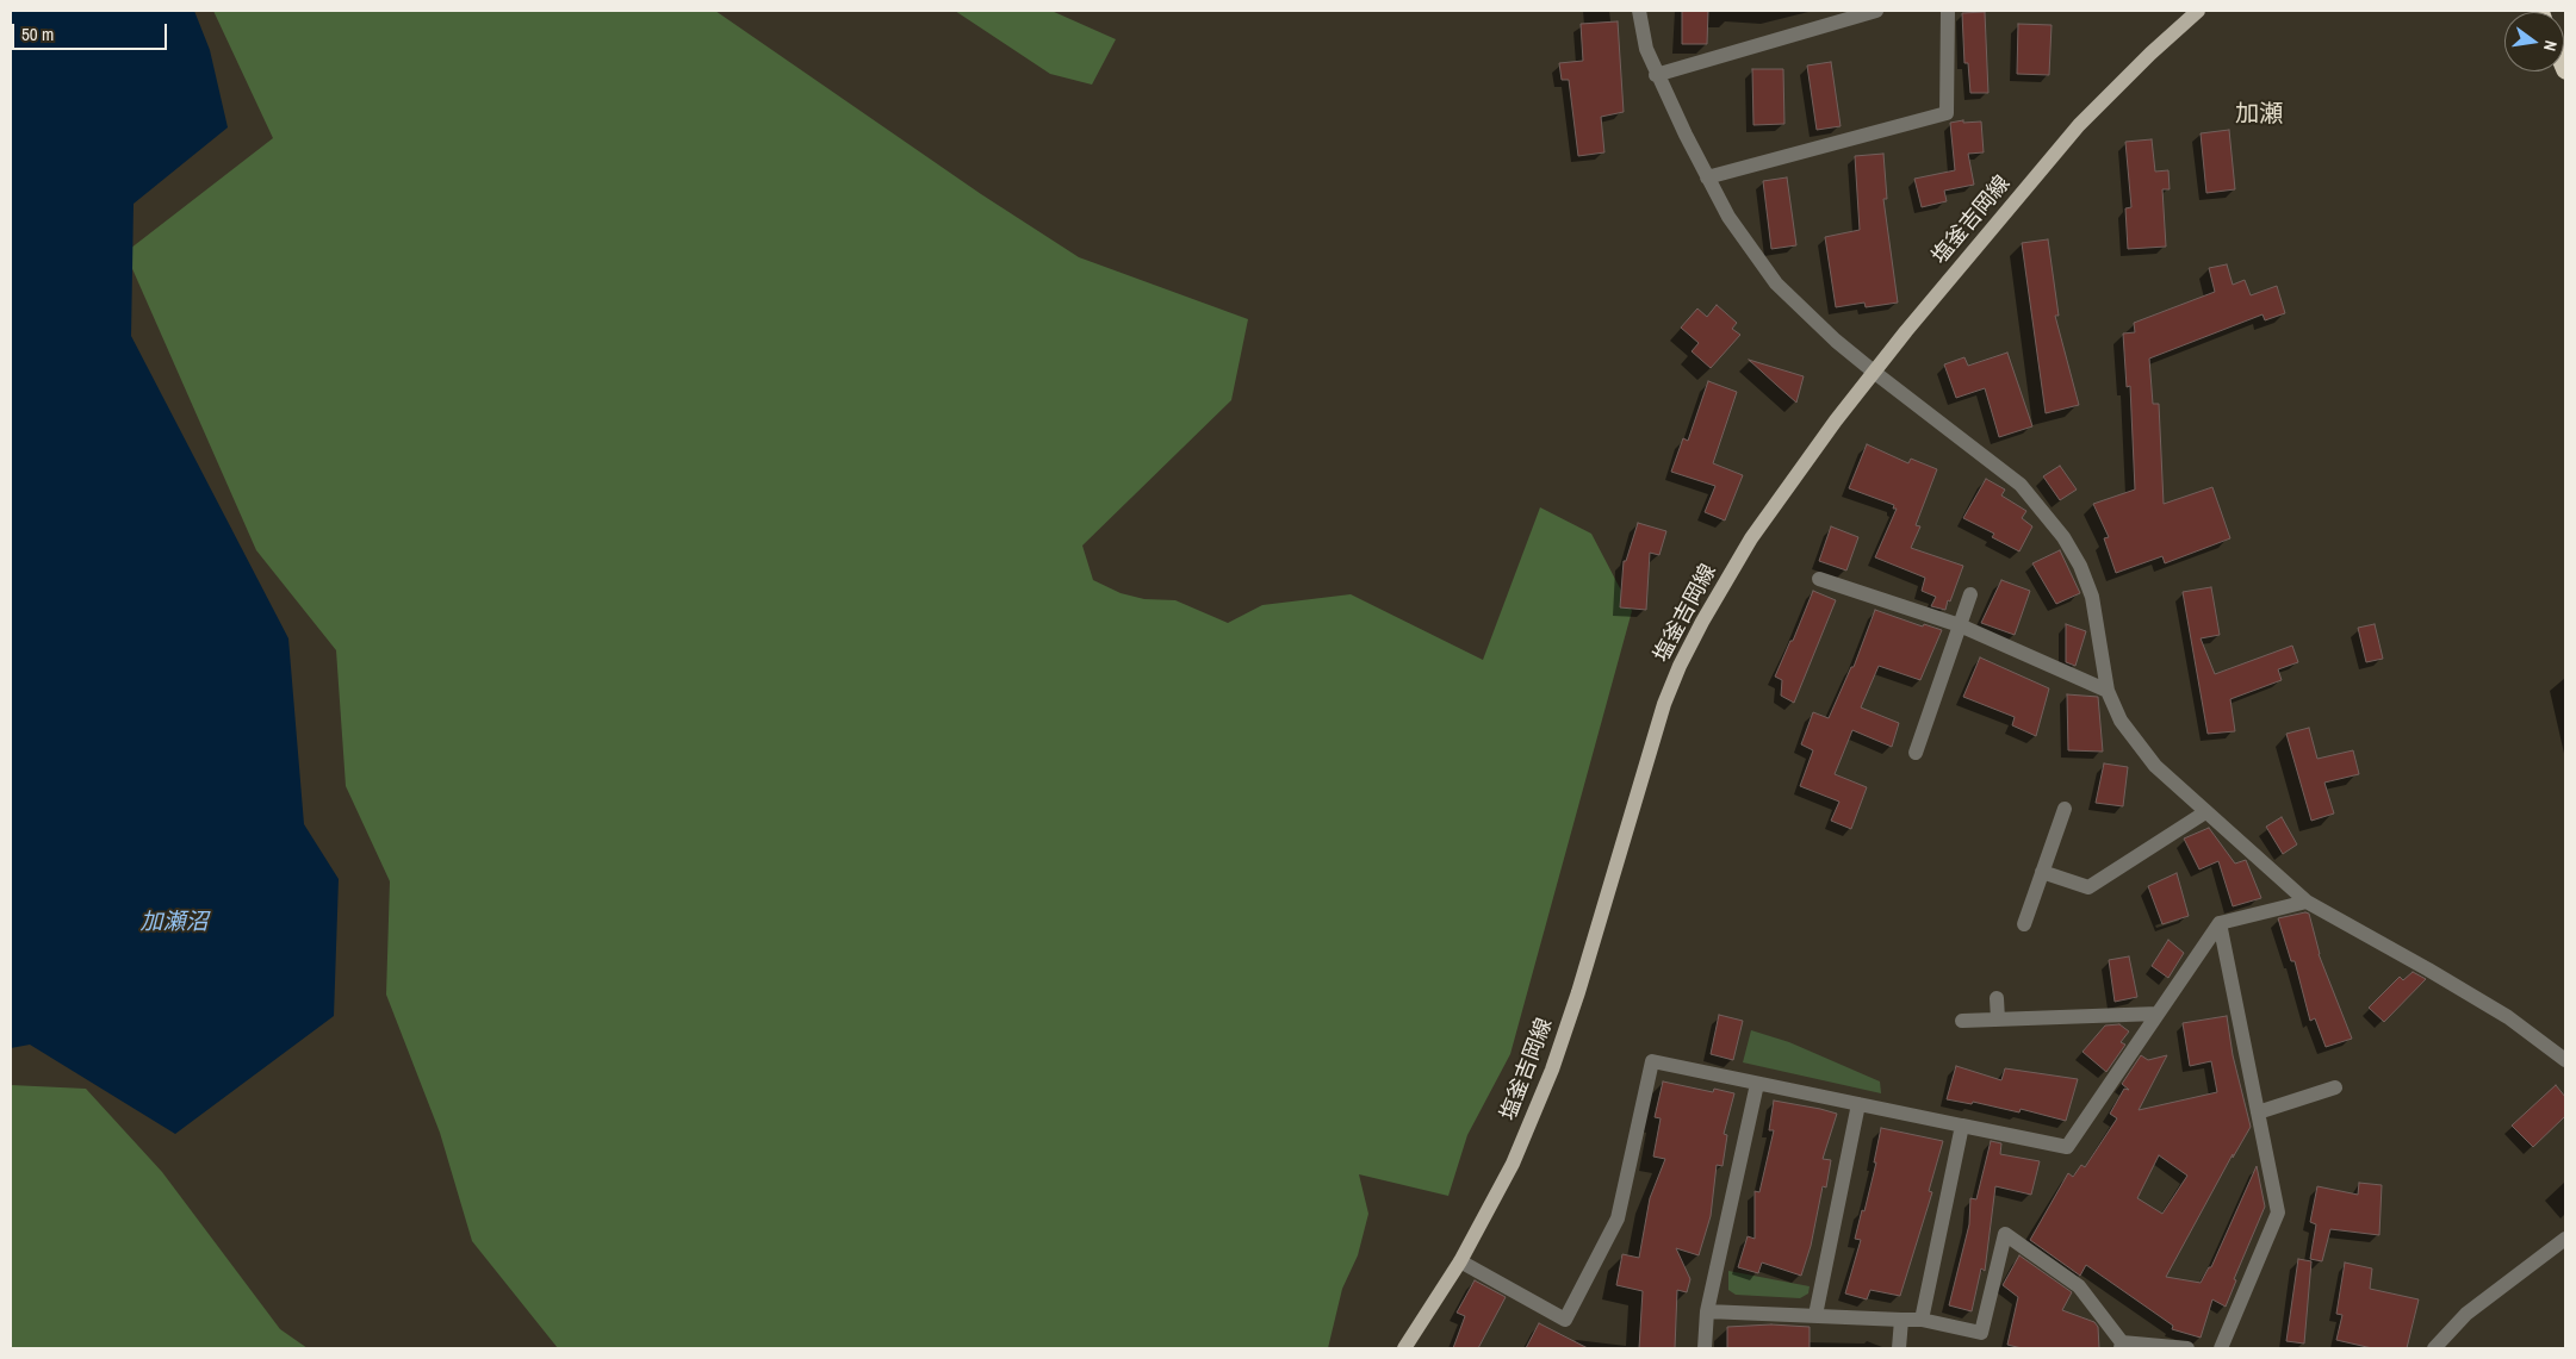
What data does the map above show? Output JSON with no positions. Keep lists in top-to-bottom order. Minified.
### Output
{"streets":{"main road":["塩釜吉岡線"]},"districts":["加瀬"],"water":["加瀬沼"],"scale_bar":"50 m","north":"right"}
